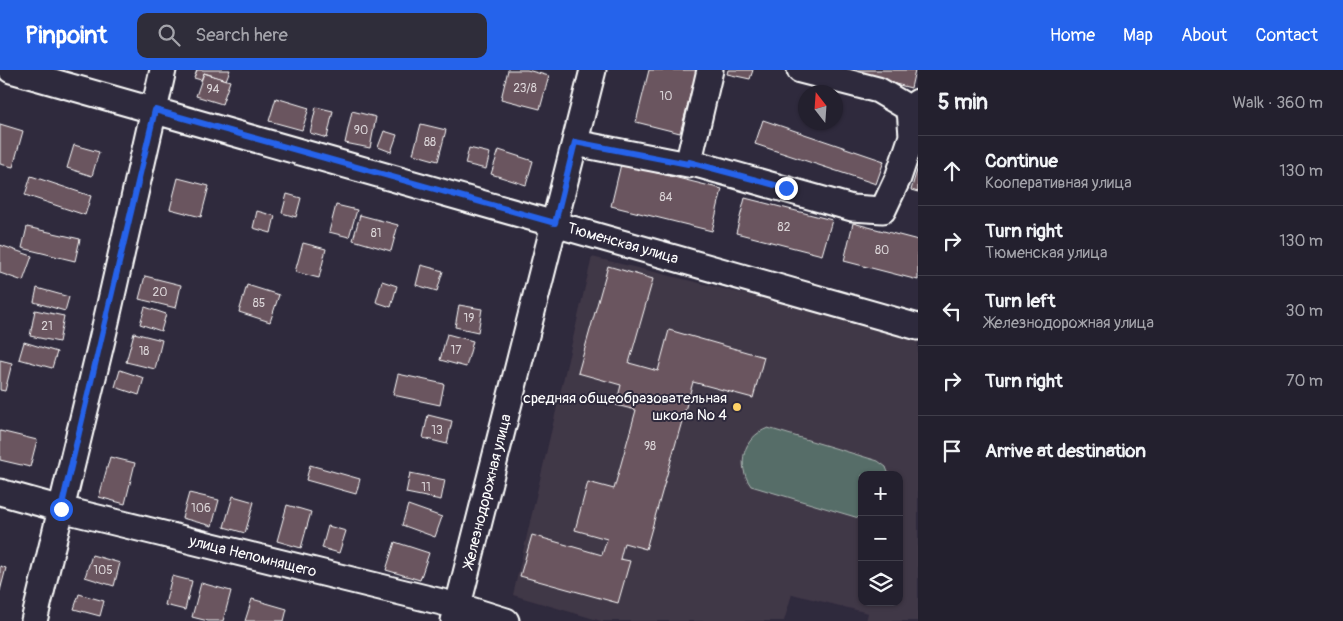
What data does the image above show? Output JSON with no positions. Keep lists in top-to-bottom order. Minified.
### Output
{"streets":{"street":["Тюменская улица","Железнодорожная улица","улица Непомнящего"]},"crossings":[["Тюменская улица","Железнодорожная улица"],["Железнодорожная улица","улица Непомнящего"]],"places":["средняя общеобразовательная школа № 4"],"house_numbers":["23/8","94","10","90","88","84","82","81","80","20","85","19","21","17","18","13","98","11","106","105"],"north":"top","page":{"header":"Pinpoint","search":"Search here","nav":["Home","Map","About","Contact"],"heading":["5 min","Walk · 360 m"],"list":[["Continue","Кооперативная улица","130 m"],["Turn right","Тюменская улица","130 m"],["Turn left","Железнодорожная улица","30 m"],["Turn right","70 m"],"Arrive at destination"],"map_buttons":["+","−"]}}
